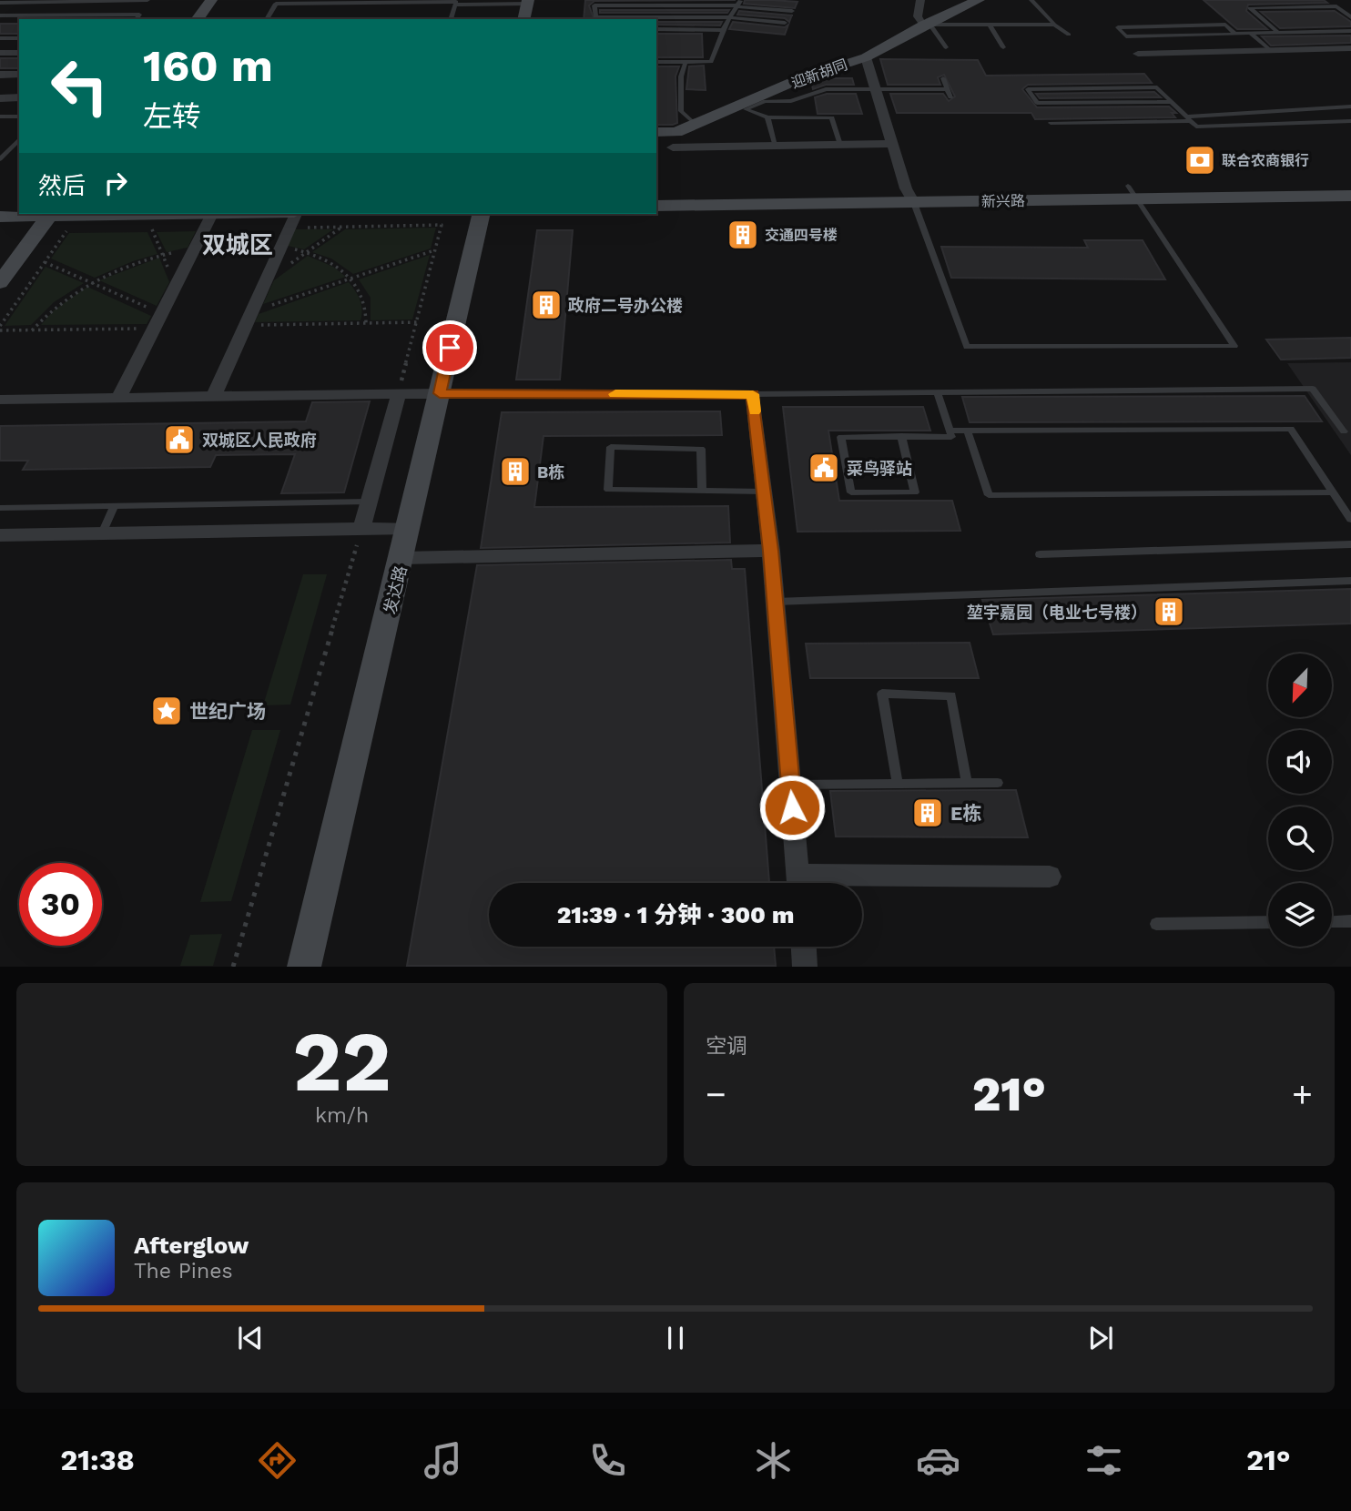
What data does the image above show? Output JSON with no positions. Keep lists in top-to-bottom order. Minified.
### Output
{"streets":{"main road":["迎新胡同","新兴路"],"street":["发达路"]},"districts":["双城区"],"places":{"bank":["联合农商银行"],"building":["交通四号楼","政府二号办公楼","B栋","堃宇嘉园（电业七号楼）","E栋"],"public building":["双城区人民政府","菜鸟驿站"],"place":["世纪广场"]},"north":"bottom left","page":{"turn":["160 m","左转"],"then":"然后","limit":"30","trip":"21:39 · 1 分钟 · 300 m","tile":[["22","km/h"],"空调"],"heat":["−","21°","+"],"song":["Afterglow","The Pines"],"tabs":["21:38","21°"]}}
